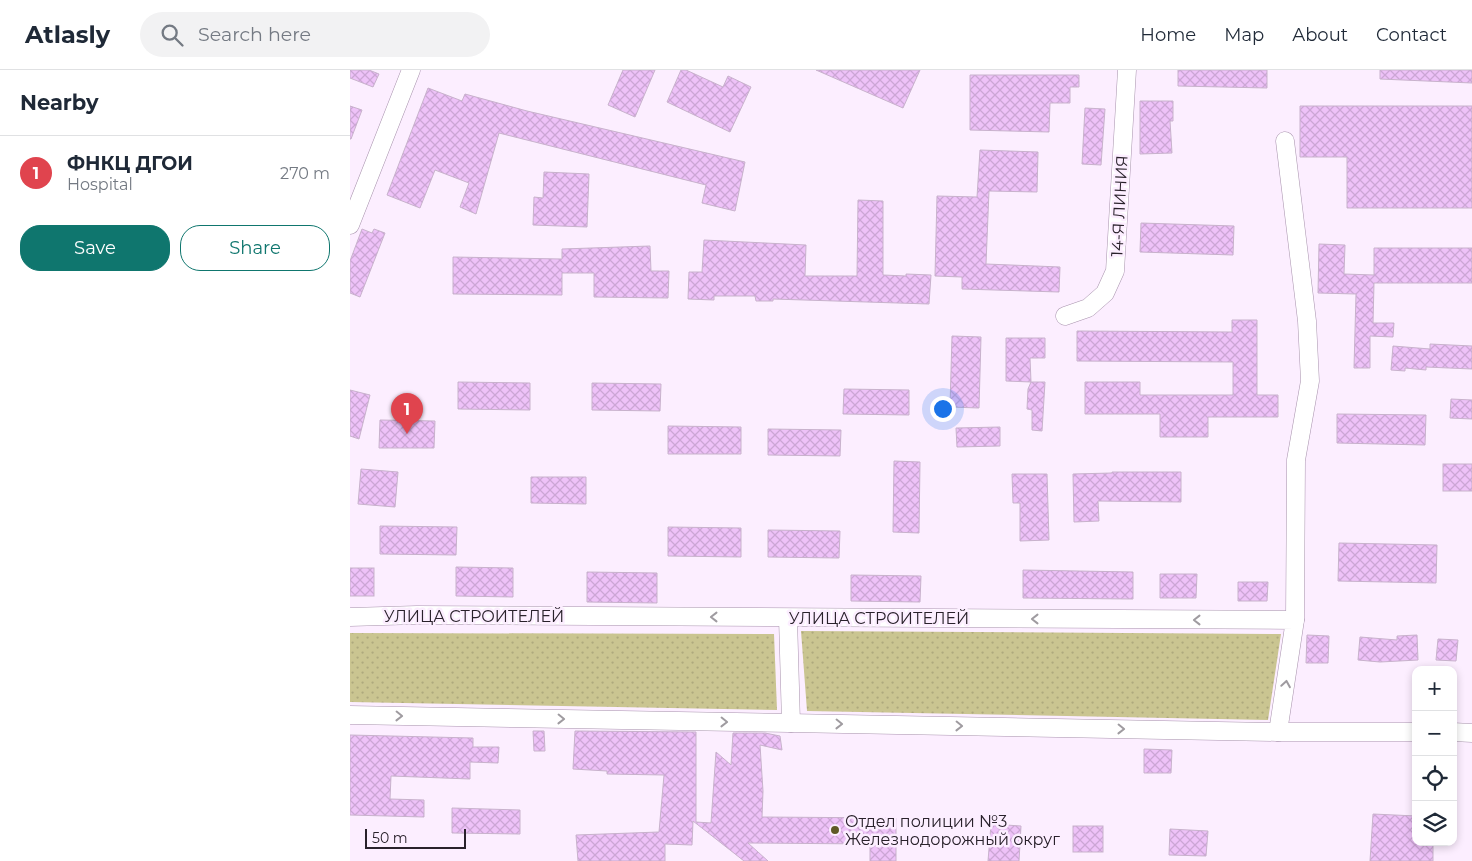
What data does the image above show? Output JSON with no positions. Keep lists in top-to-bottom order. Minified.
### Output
{"streets":{"street":["14-Я ЛИНИЯ","УЛИЦА СТРОИТЕЛЕЙ"]},"places":["Отдел полиции №3 Железнодорожный округ"],"scale_bar":"50 m","page":{"header":"Atlasly","search":"Search here","nav":["Home","Map","About","Contact"],"heading":"Nearby","list":[{"mark":"1","name":"ФНКЦ ДГОИ","note":"Hospital","value":"270 m"}],"buttons":["Save","Share"],"pins":"1","map_buttons":["+","−"],"scale":"50 m"}}
